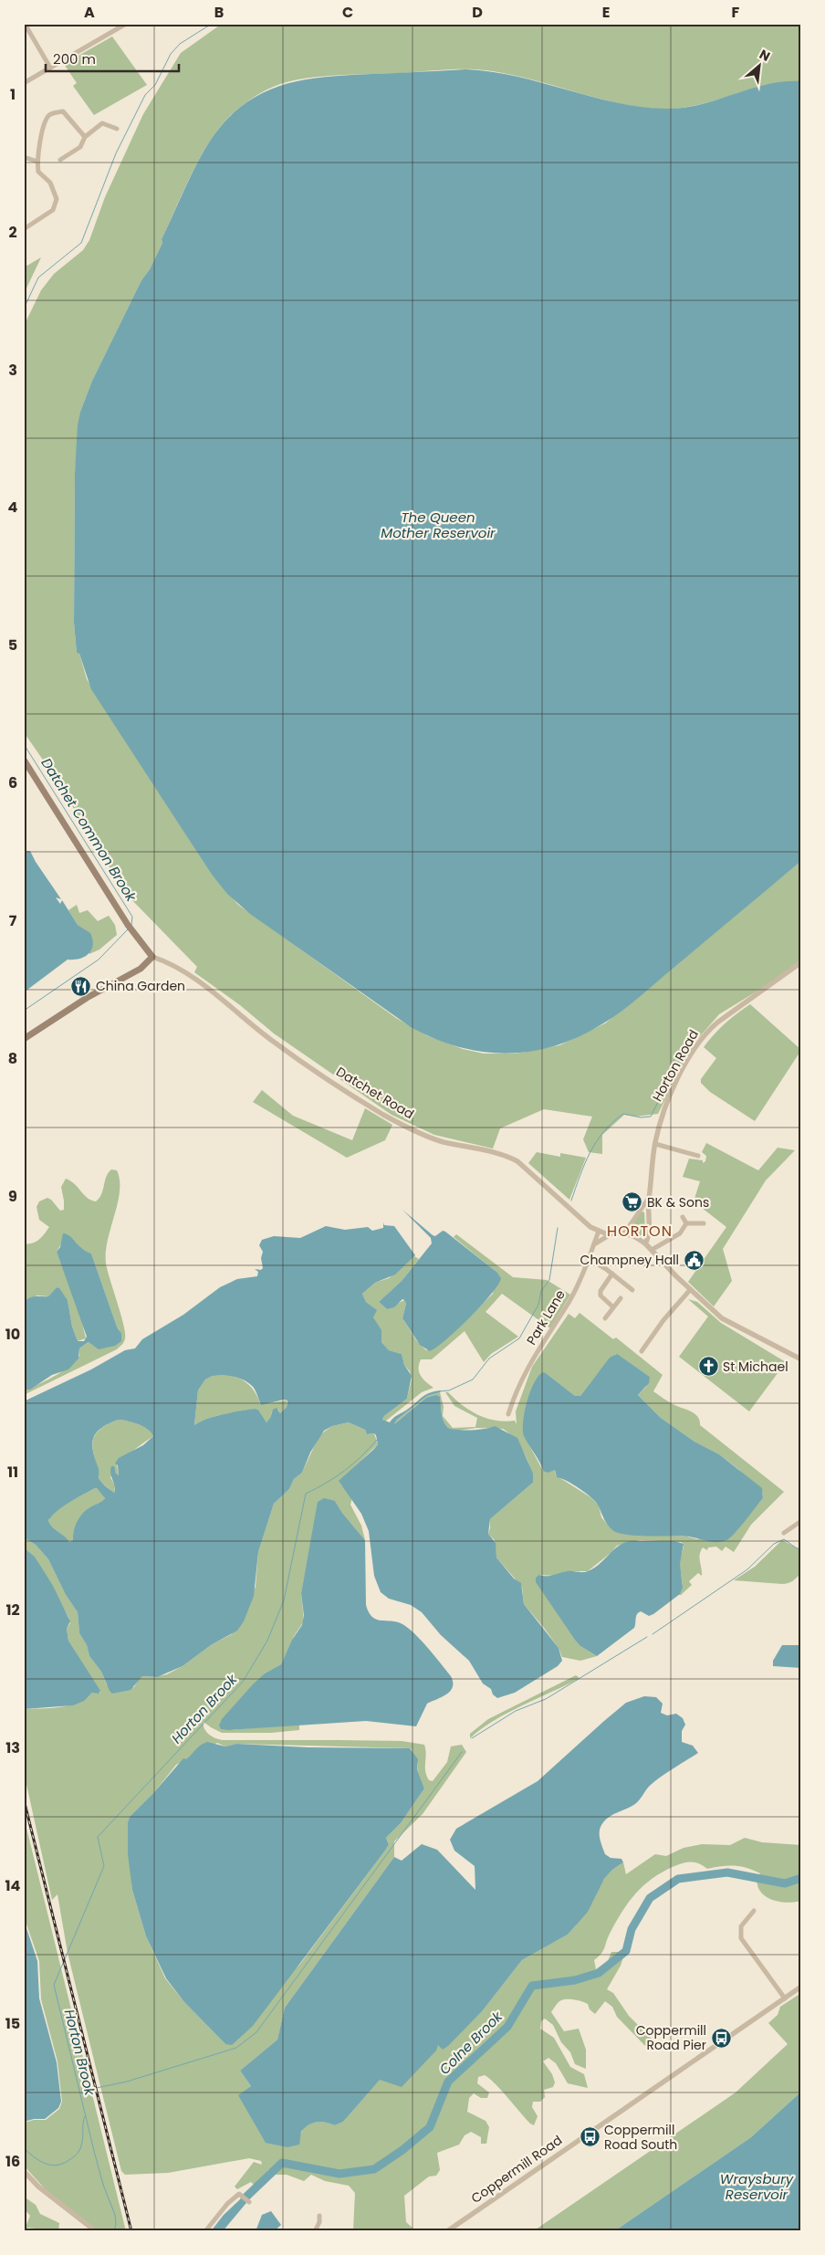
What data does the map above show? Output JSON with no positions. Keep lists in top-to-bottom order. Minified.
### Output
{"streets":{"street":["Horton Road","Datchet Road","Park Lane","Coppermill Road"]},"crossings":[["Horton Road","Datchet Road"],["Datchet Road","Park Lane"]],"districts":["HORTON"],"water":["The Queen Mother Reservoir","Datchet Common Brook","Horton Brook","Colne Brook","Wraysbury Reservoir"],"places":{"restaurant":["China Garden"],"supermarket":["BK & Sons"],"public building":["Champney Hall"],"church":["St Michael"],"bus stop":["Coppermill Road Pier","Coppermill Road South"]},"scale_bar":"200 m","north":"top right","grid":{"columns":["A","B","C","D","E","F"],"rows":["1","2","3","4","5","6","7","8","9","10","11","12","13","14","15","16"]}}
